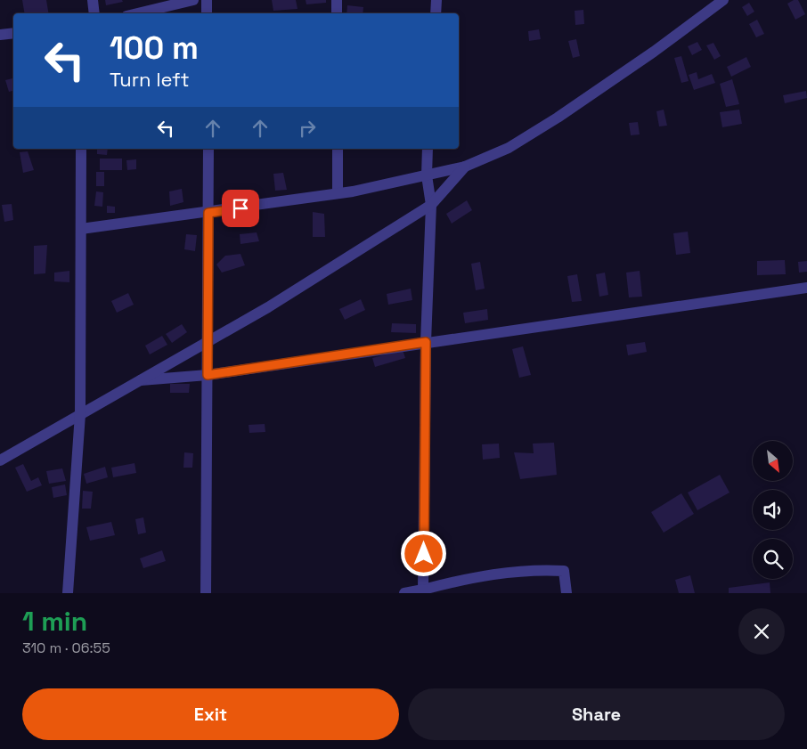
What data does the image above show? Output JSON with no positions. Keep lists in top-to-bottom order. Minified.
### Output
{"north":"bottom right","page":{"turn":["100 m","Turn left"],"heading":["1 min","310 m · 06:55"],"buttons":["Exit","Share"]}}
